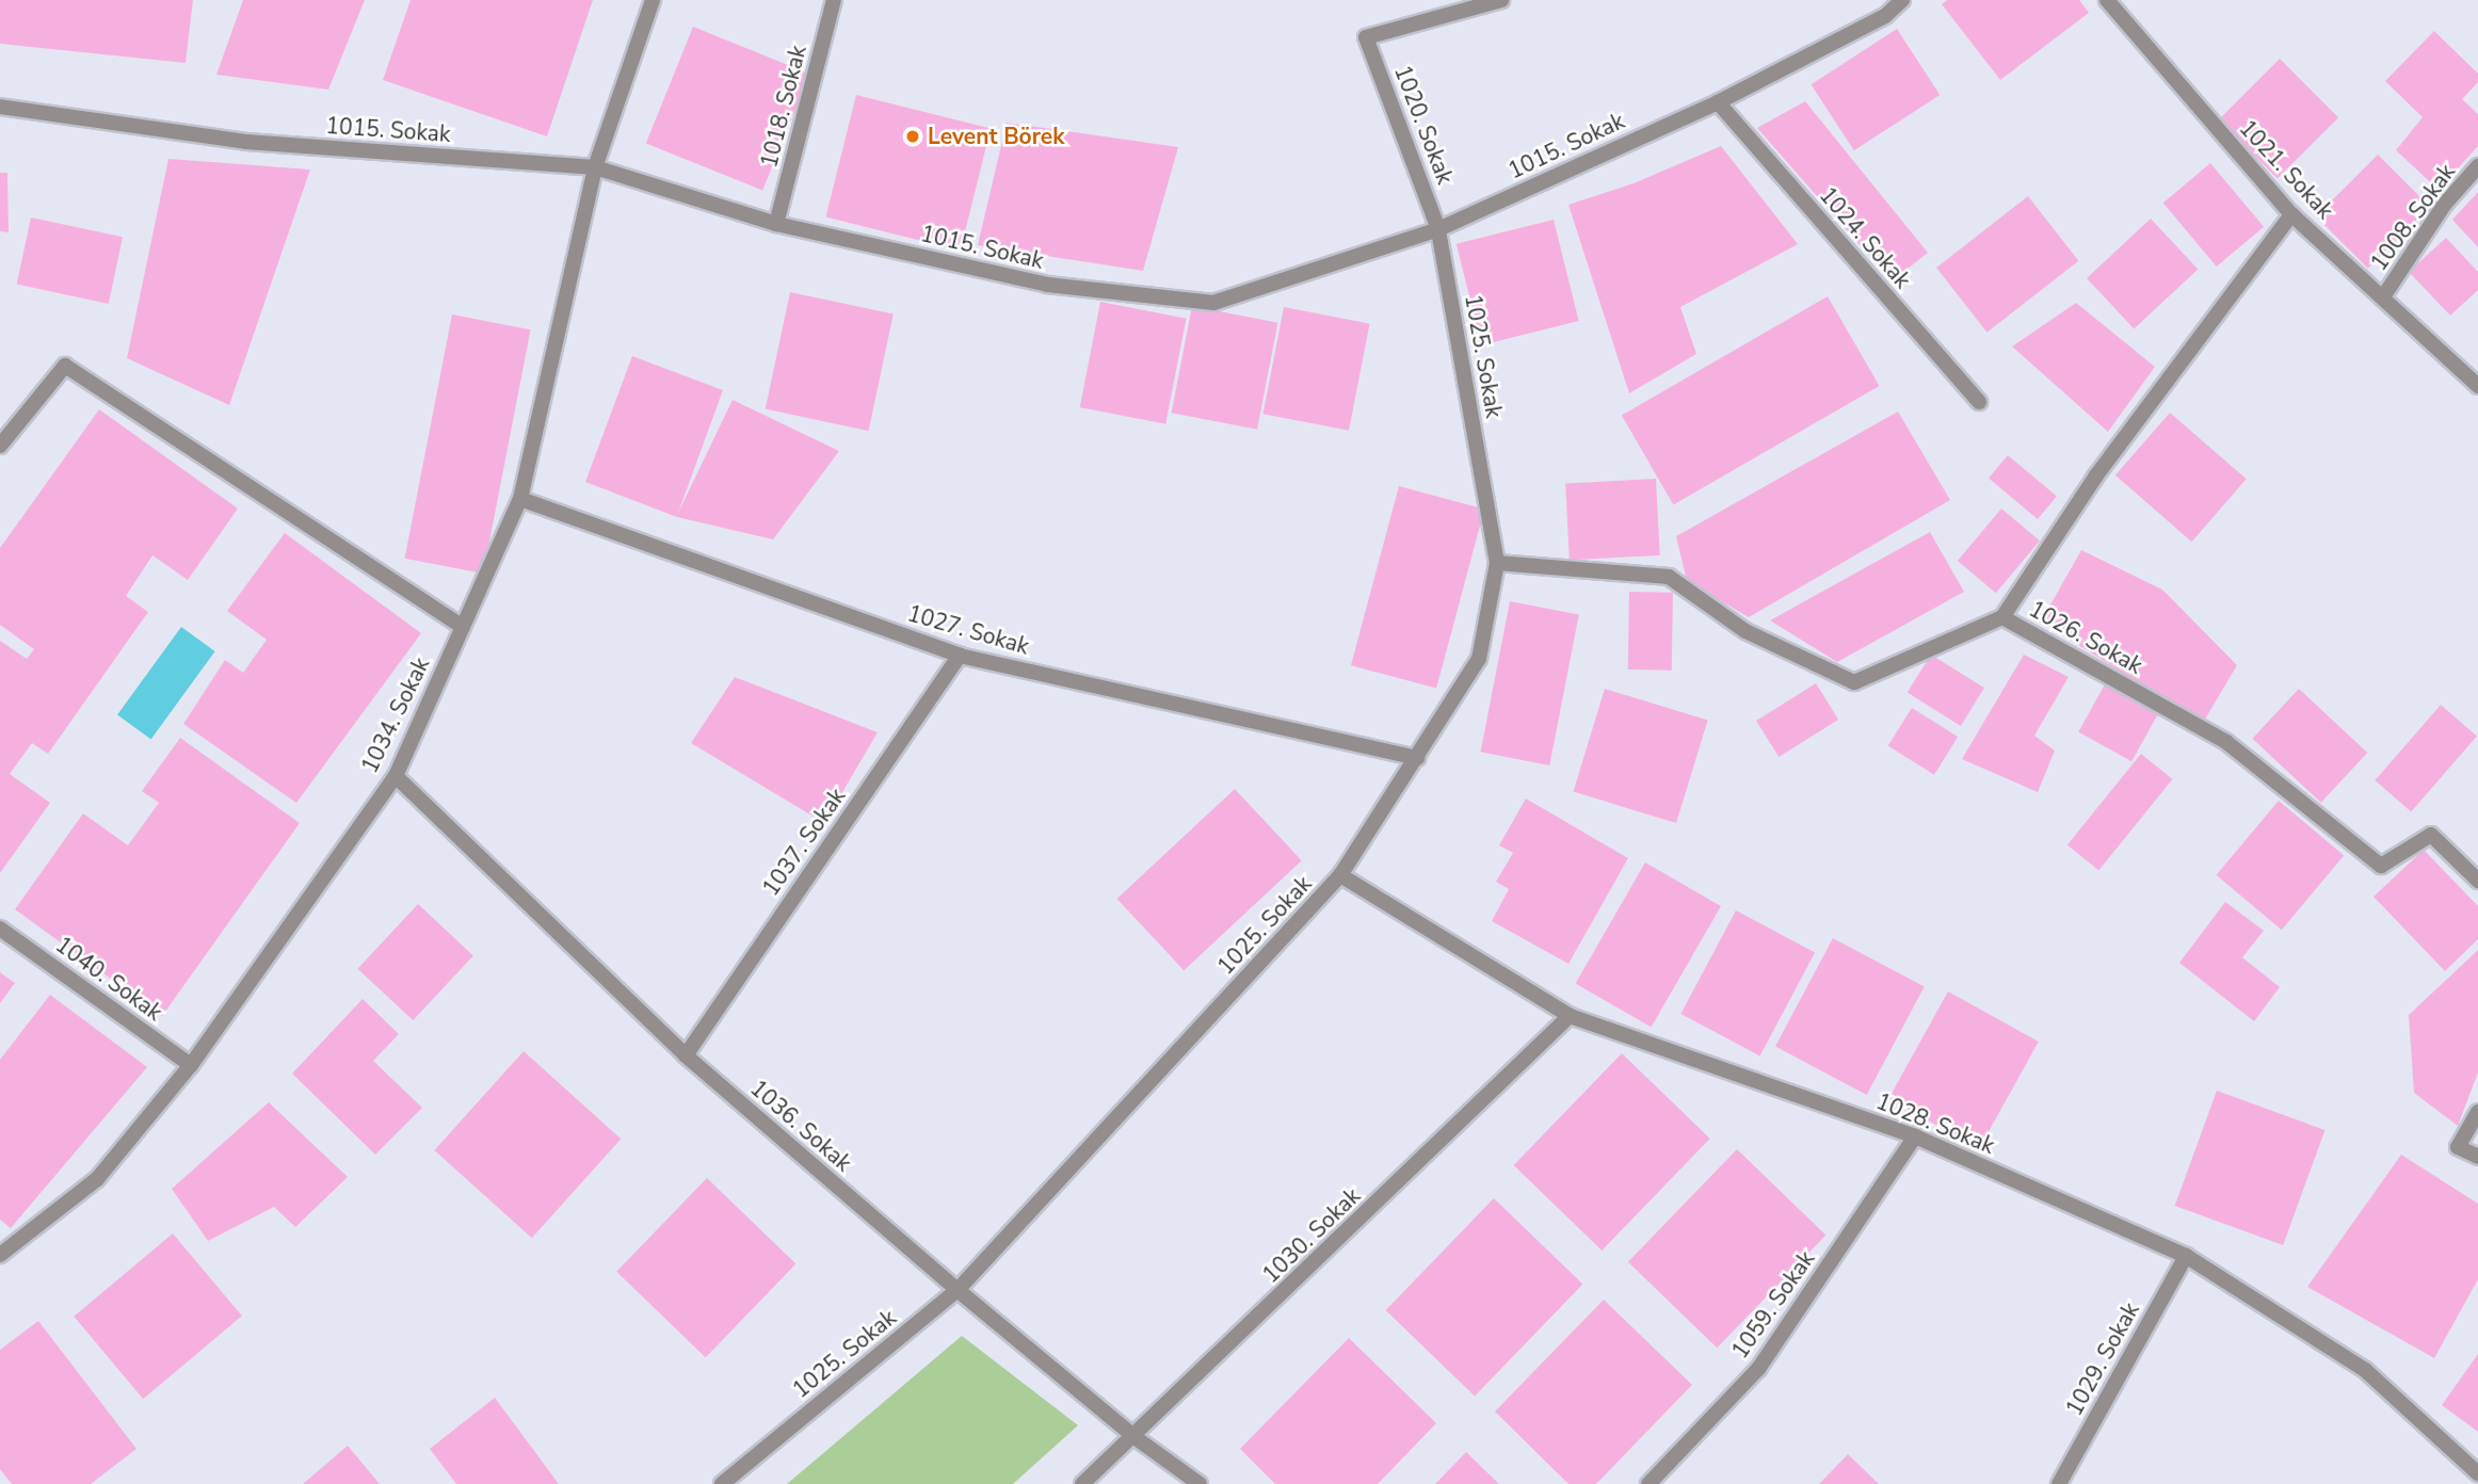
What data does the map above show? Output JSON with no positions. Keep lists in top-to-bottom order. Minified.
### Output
{"streets":{"street":["1018. Sokak","1020. Sokak","1015. Sokak","1021. Sokak","1008. Sokak","1024. Sokak","1025. Sokak","1027. Sokak","1026. Sokak","1034. Sokak","1037. Sokak","1040. Sokak","1028. Sokak","1036. Sokak","1030. Sokak","1059. Sokak","1029. Sokak"]},"crossings":[["1018. Sokak","1015. Sokak"],["1020. Sokak","1015. Sokak"],["1020. Sokak","1025. Sokak"],["1015. Sokak","1024. Sokak"],["1015. Sokak","1025. Sokak"],["1015. Sokak","1034. Sokak"],["1021. Sokak","1008. Sokak"],["1025. Sokak","1027. Sokak"],["1025. Sokak","1026. Sokak"],["1025. Sokak","1028. Sokak"],["1025. Sokak","1036. Sokak"],["1027. Sokak","1034. Sokak"],["1027. Sokak","1037. Sokak"],["1034. Sokak","1040. Sokak"],["1034. Sokak","1036. Sokak"],["1037. Sokak","1036. Sokak"],["1028. Sokak","1030. Sokak"],["1028. Sokak","1059. Sokak"],["1028. Sokak","1029. Sokak"],["1036. Sokak","1030. Sokak"]],"places":["Levent Börek"]}
